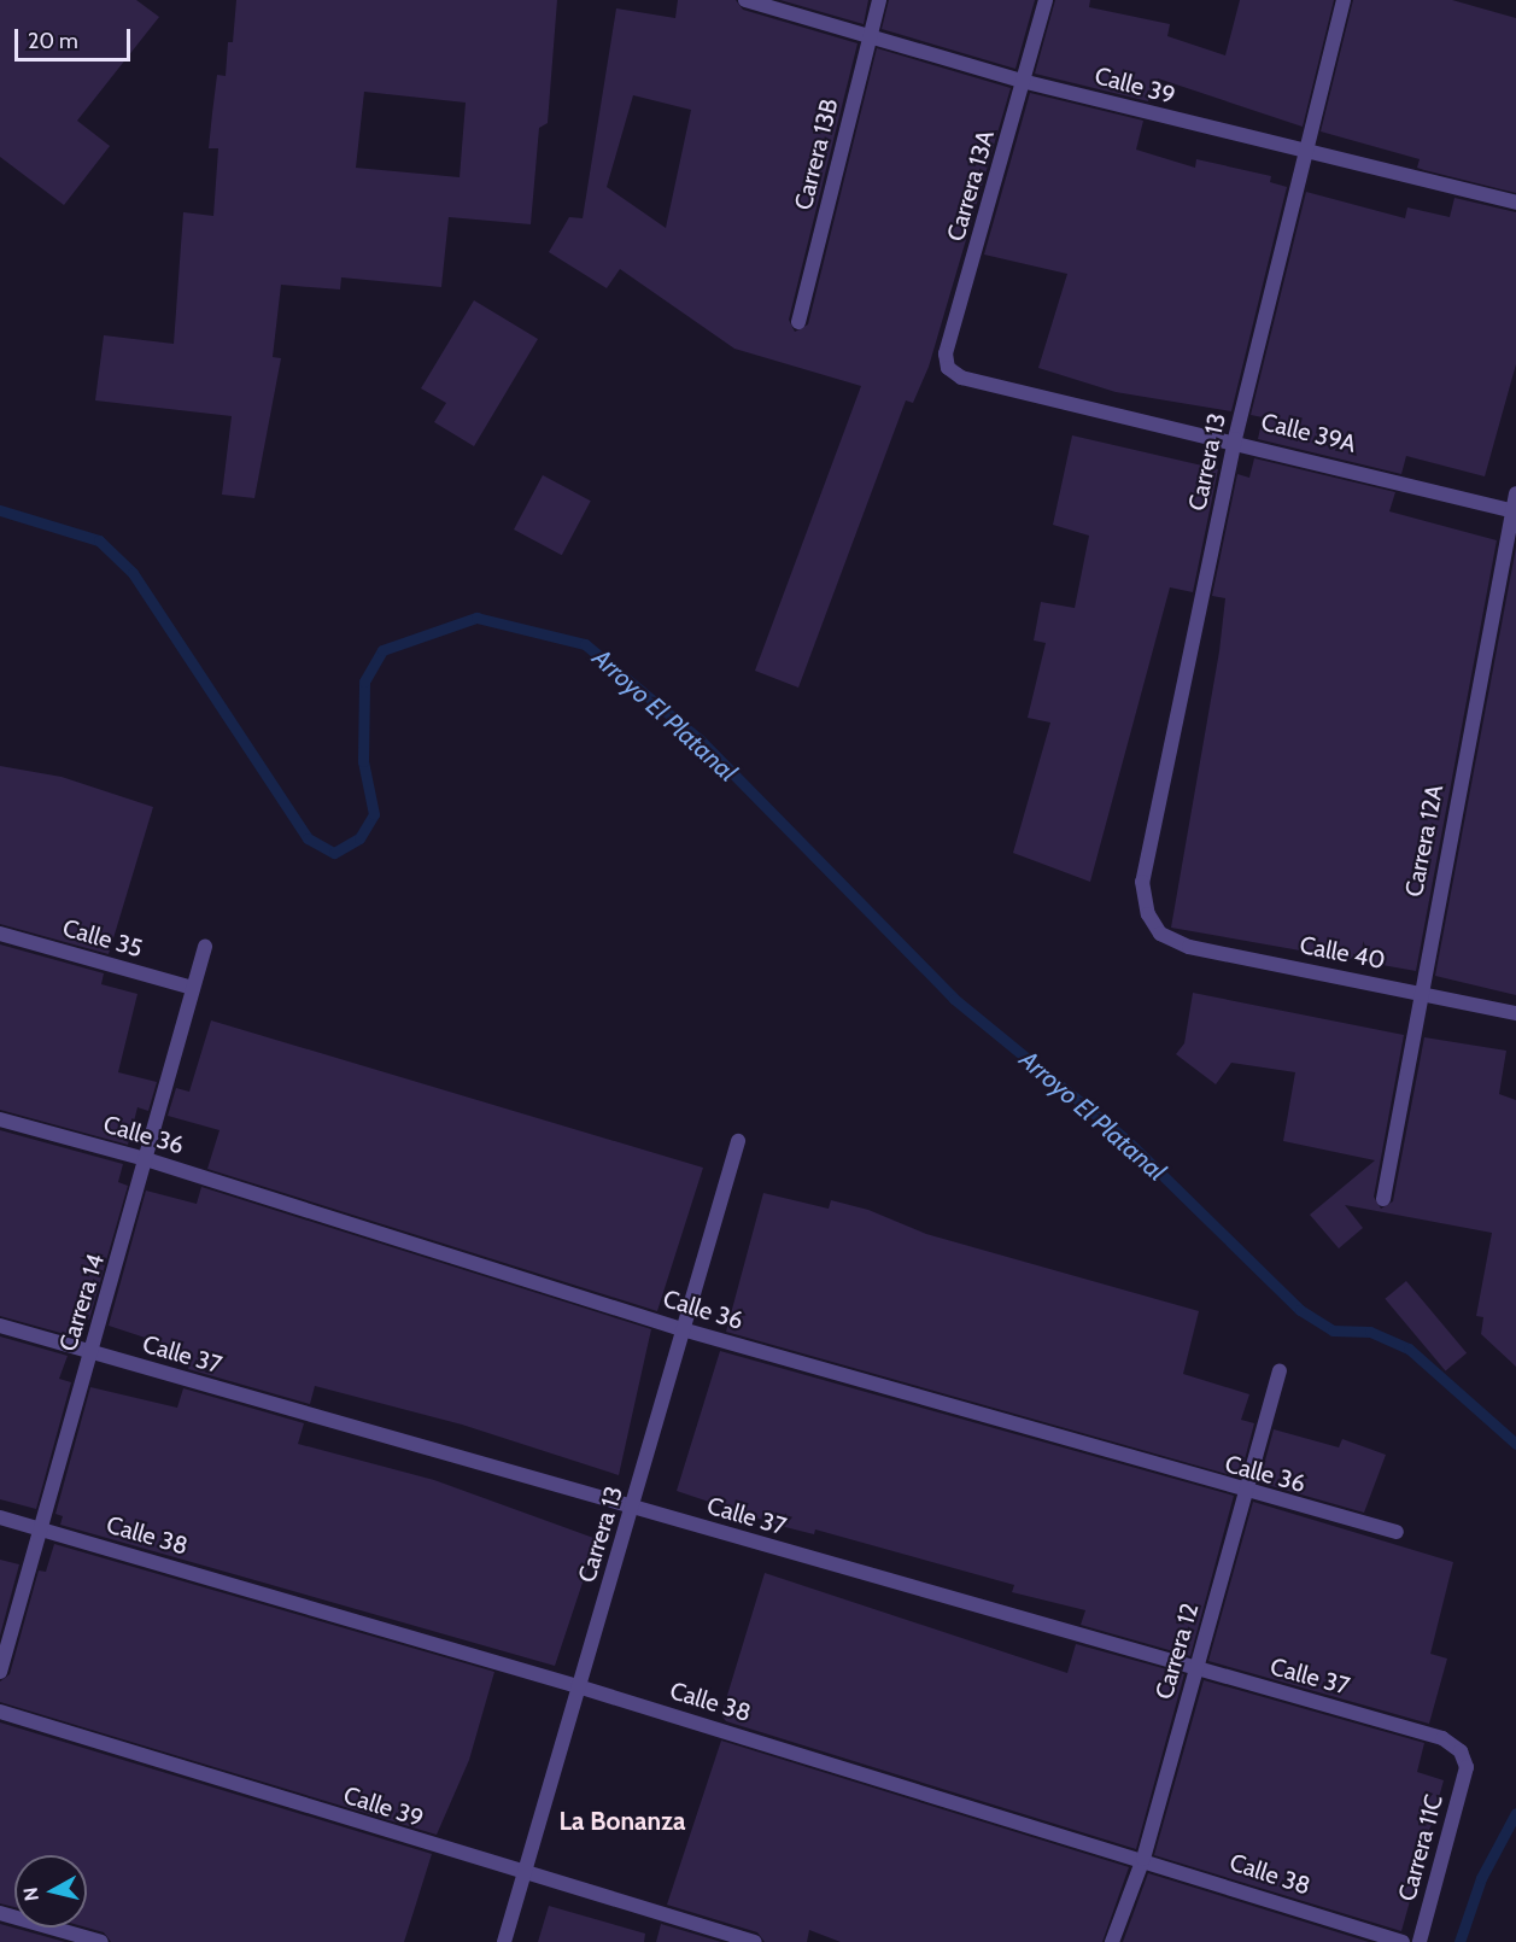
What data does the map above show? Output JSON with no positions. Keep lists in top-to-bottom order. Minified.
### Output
{"streets":{"street":["Calle 39","Carrera 13B","Carrera 13A","Calle 39A","Carrera 13","Carrera 12A","Calle 35","Calle 40","Calle 36","Carrera 14","Calle 37","Calle 38","Carrera 12","Carrera 11C"]},"crossings":[["Calle 39","Carrera 13B"],["Calle 39","Carrera 13A"],["Calle 39","Carrera 13"],["Carrera 13A","Calle 39A"],["Calle 39A","Carrera 13"],["Calle 39A","Carrera 12A"],["Carrera 13","Calle 40"],["Carrera 13","Calle 36"],["Carrera 13","Calle 37"],["Carrera 13","Calle 38"],["Carrera 12A","Calle 40"],["Calle 35","Carrera 14"],["Calle 36","Carrera 14"],["Calle 36","Carrera 12"],["Carrera 14","Calle 37"],["Carrera 14","Calle 38"],["Calle 37","Carrera 12"],["Calle 37","Carrera 11C"],["Calle 38","Carrera 12"]],"districts":["La Bonanza"],"water":["Arroyo El Platanal"],"scale_bar":"20 m","north":"left"}
